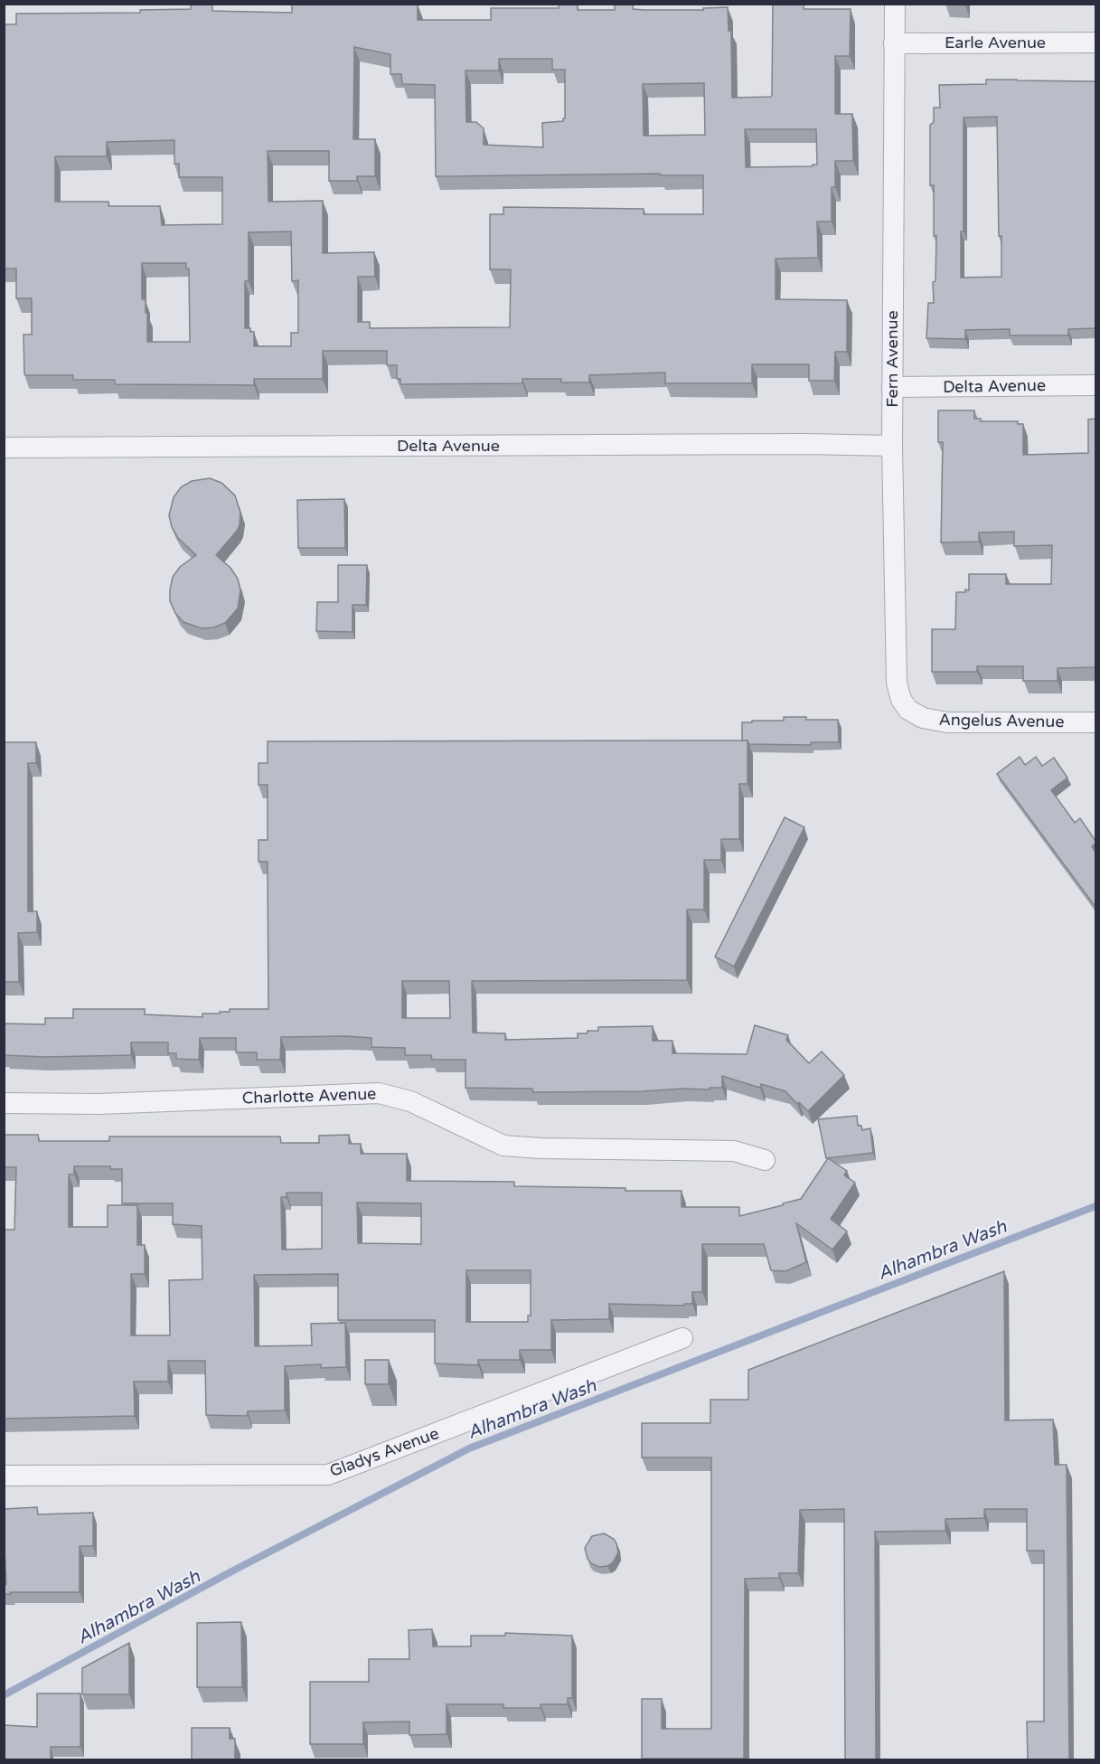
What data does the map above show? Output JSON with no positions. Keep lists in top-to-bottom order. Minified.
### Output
{"streets":{"street":["Earle Avenue","Fern Avenue","Delta Avenue","Angelus Avenue","Charlotte Avenue","Gladys Avenue"]},"crossings":[["Earle Avenue","Fern Avenue"],["Fern Avenue","Delta Avenue"],["Fern Avenue","Angelus Avenue"]],"water":["Alhambra Wash"]}
